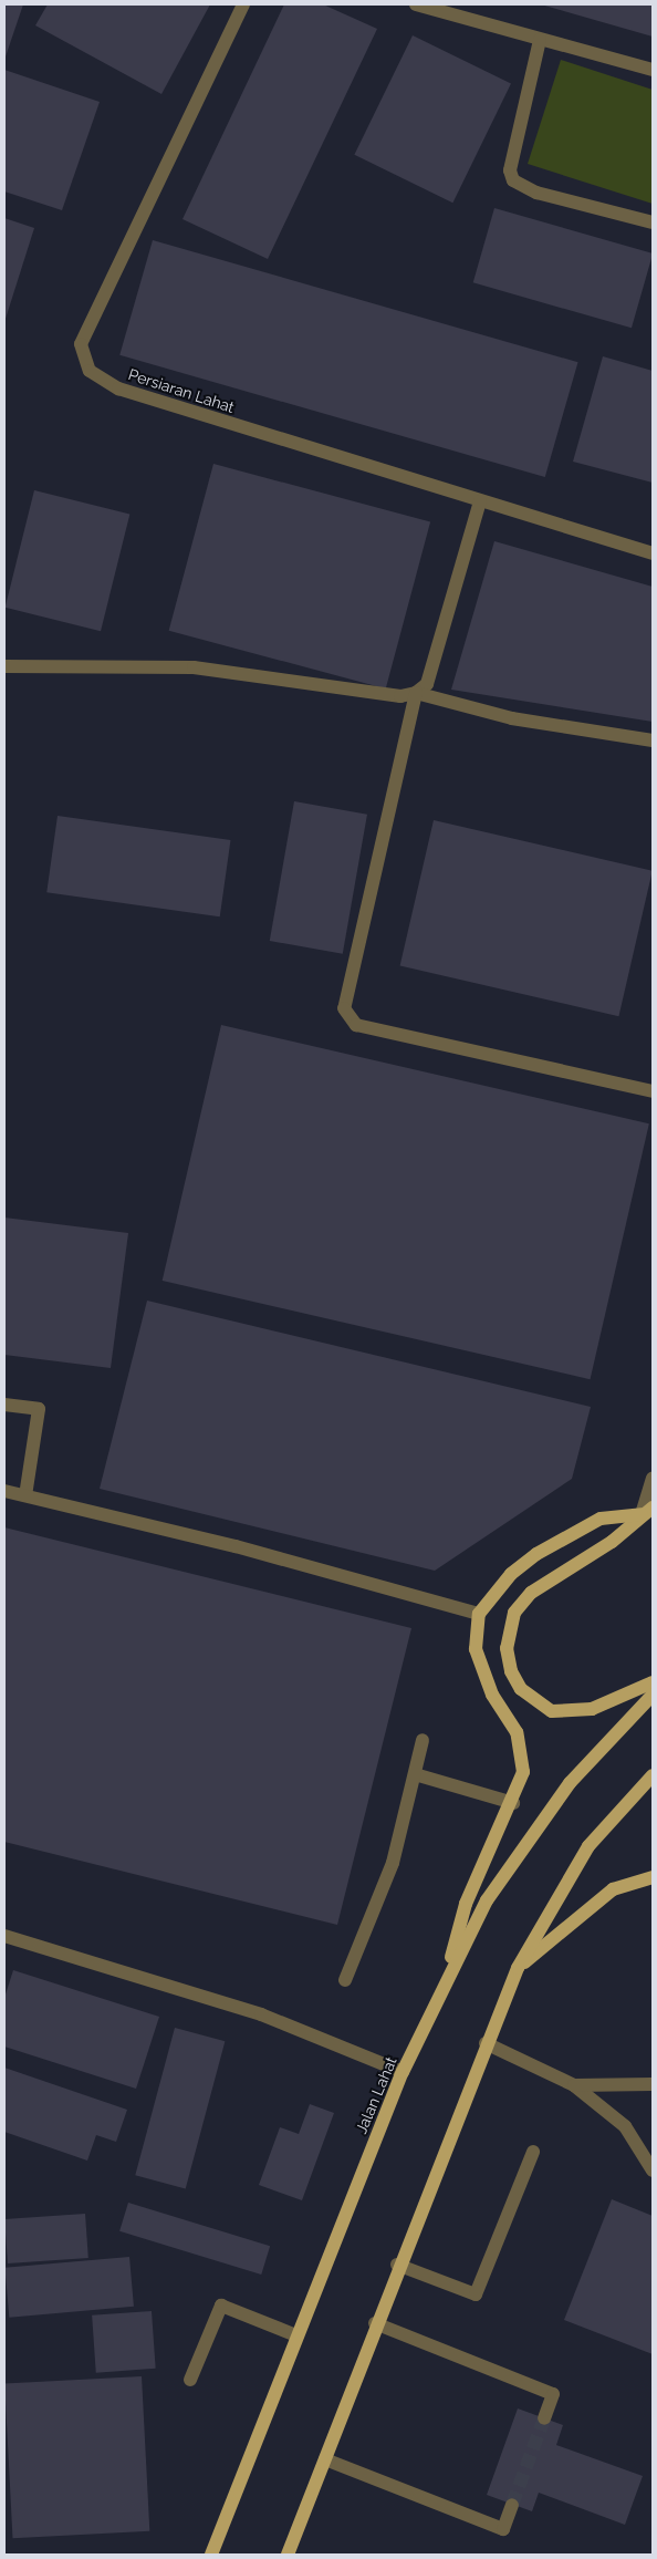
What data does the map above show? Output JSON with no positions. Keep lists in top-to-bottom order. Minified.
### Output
{"streets":{"main road":["Jalan Lahat"],"street":["Persiaran Lahat"]}}
